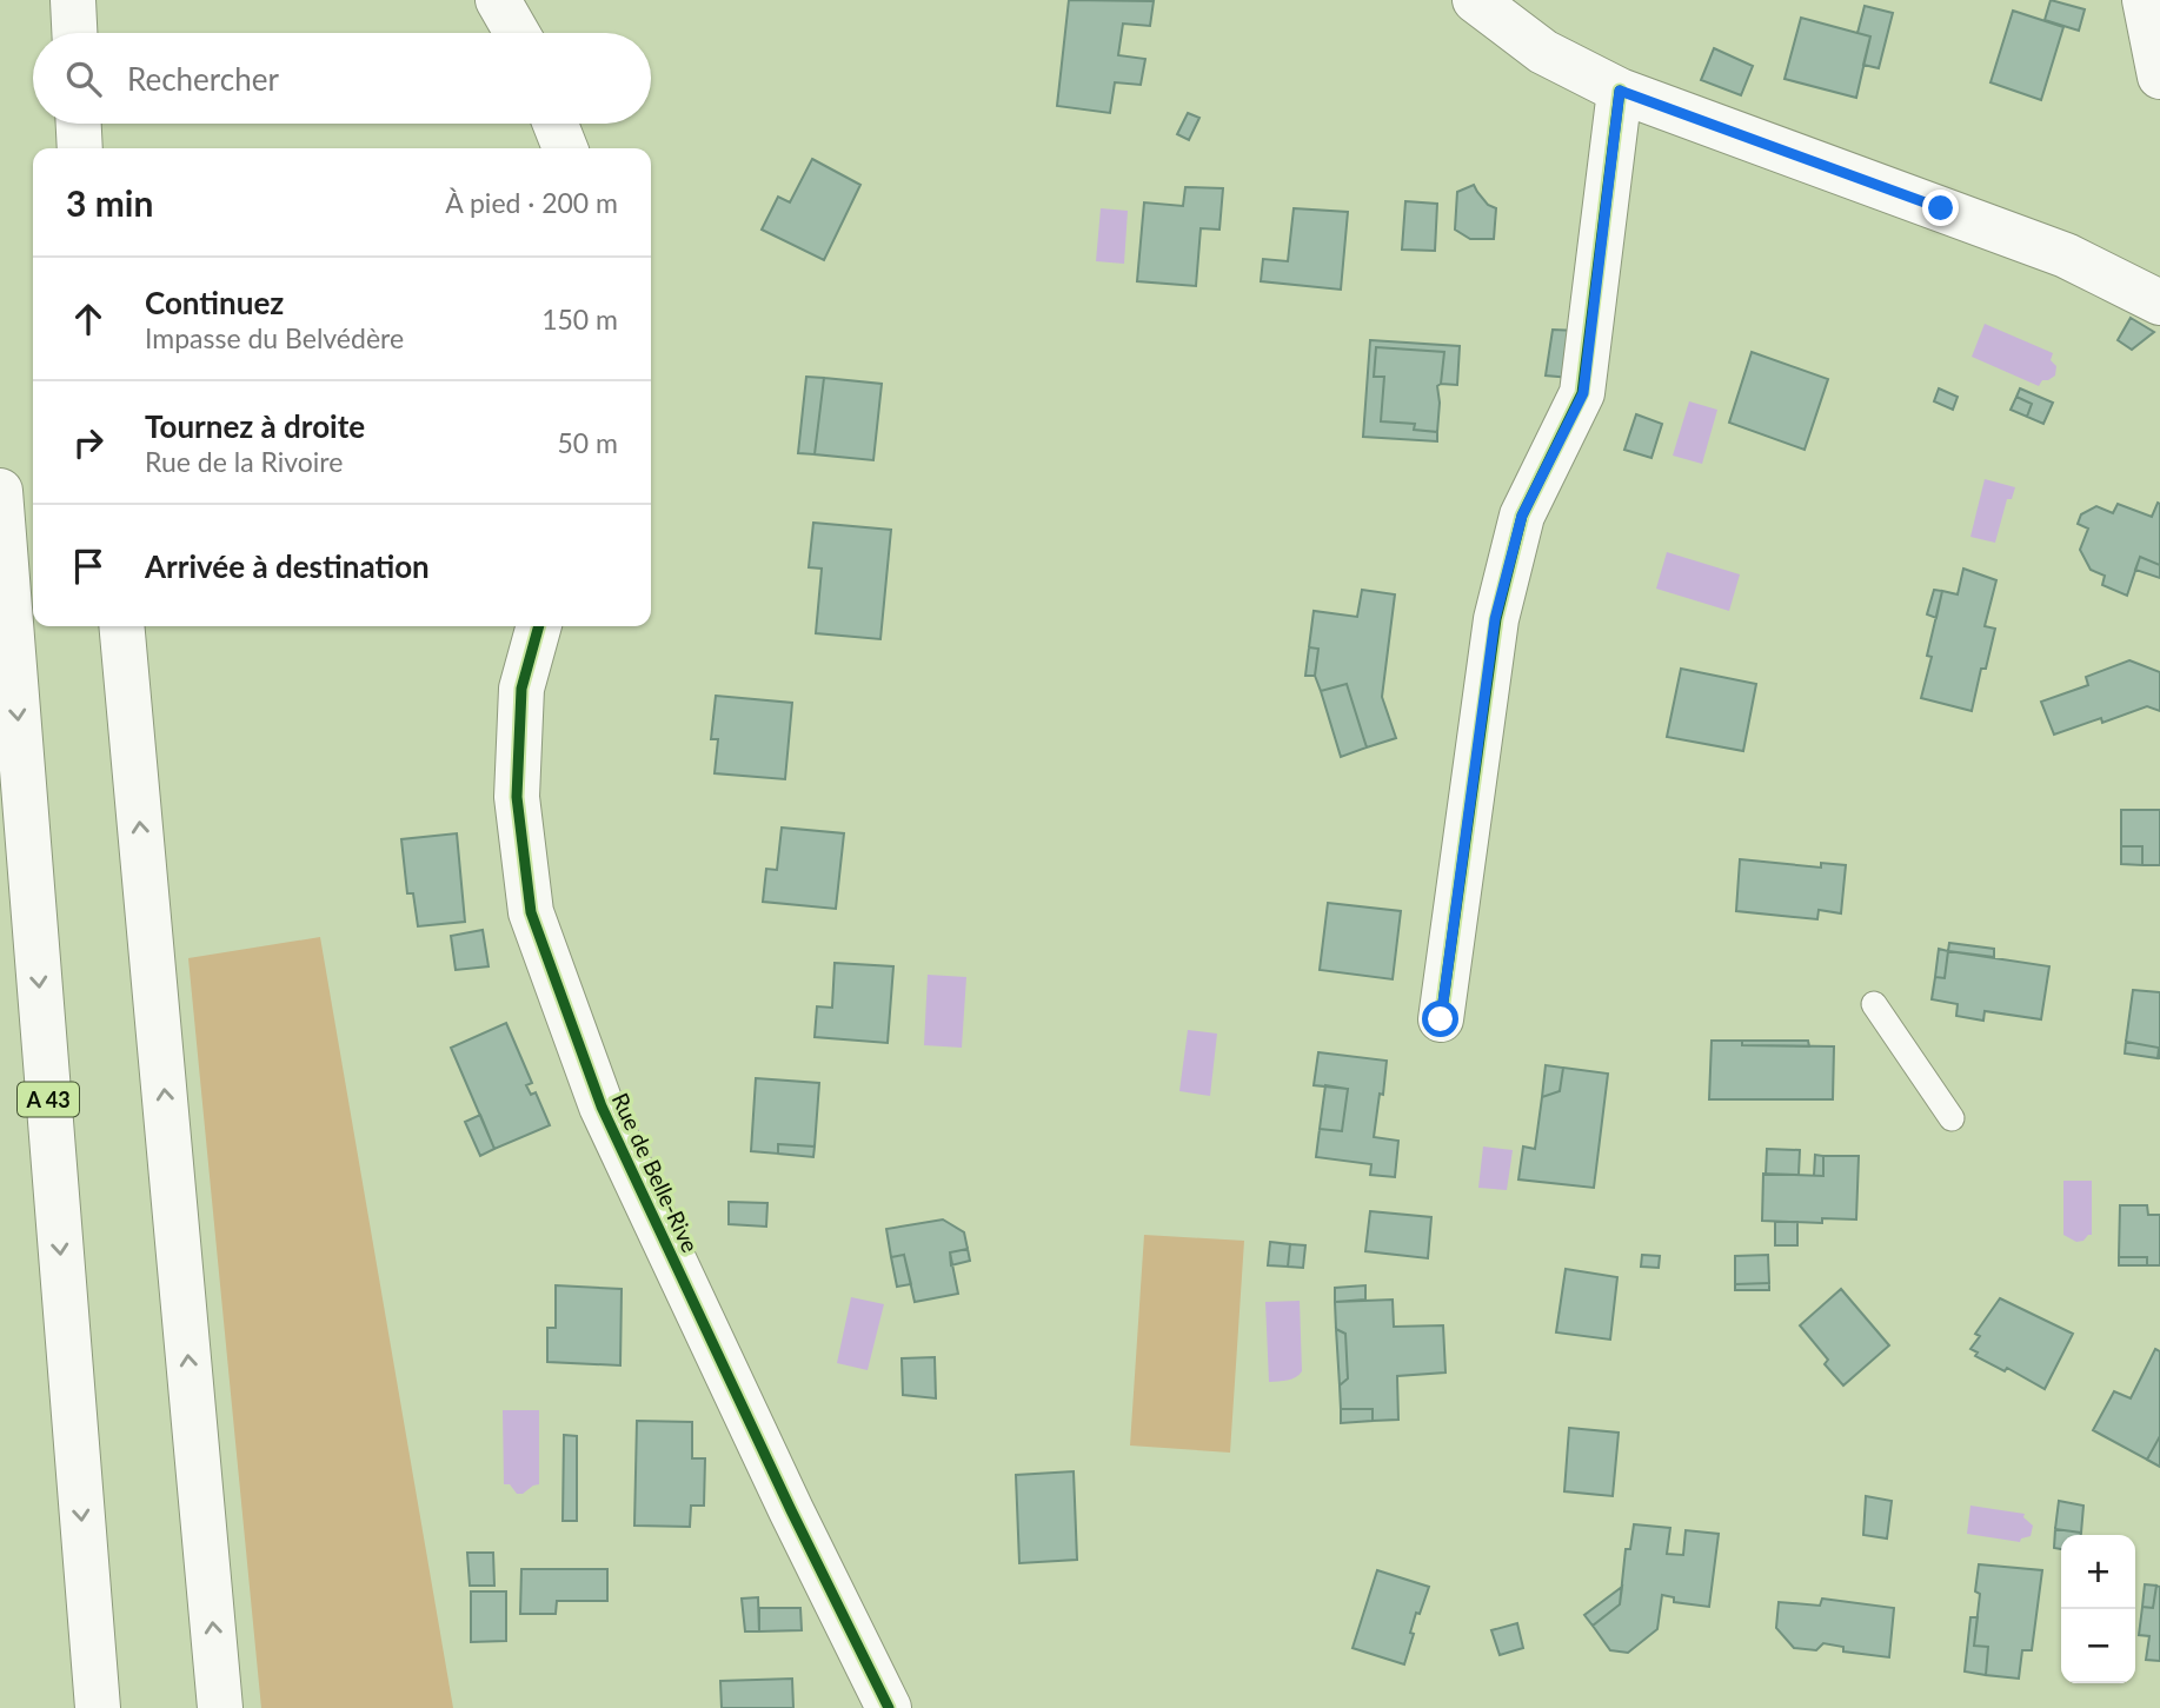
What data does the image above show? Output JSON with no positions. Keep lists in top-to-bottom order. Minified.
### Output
{"streets":{"main road":["A 43","Rue de Belle-Rive"]},"page":{"search":"Rechercher","heading":["3 min","À pied · 200 m"],"list":[["Continuez","Impasse du Belvédère","150 m"],["Tournez à droite","Rue de la Rivoire","50 m"],"Arrivée à destination"],"map_buttons":["+","−"]}}
